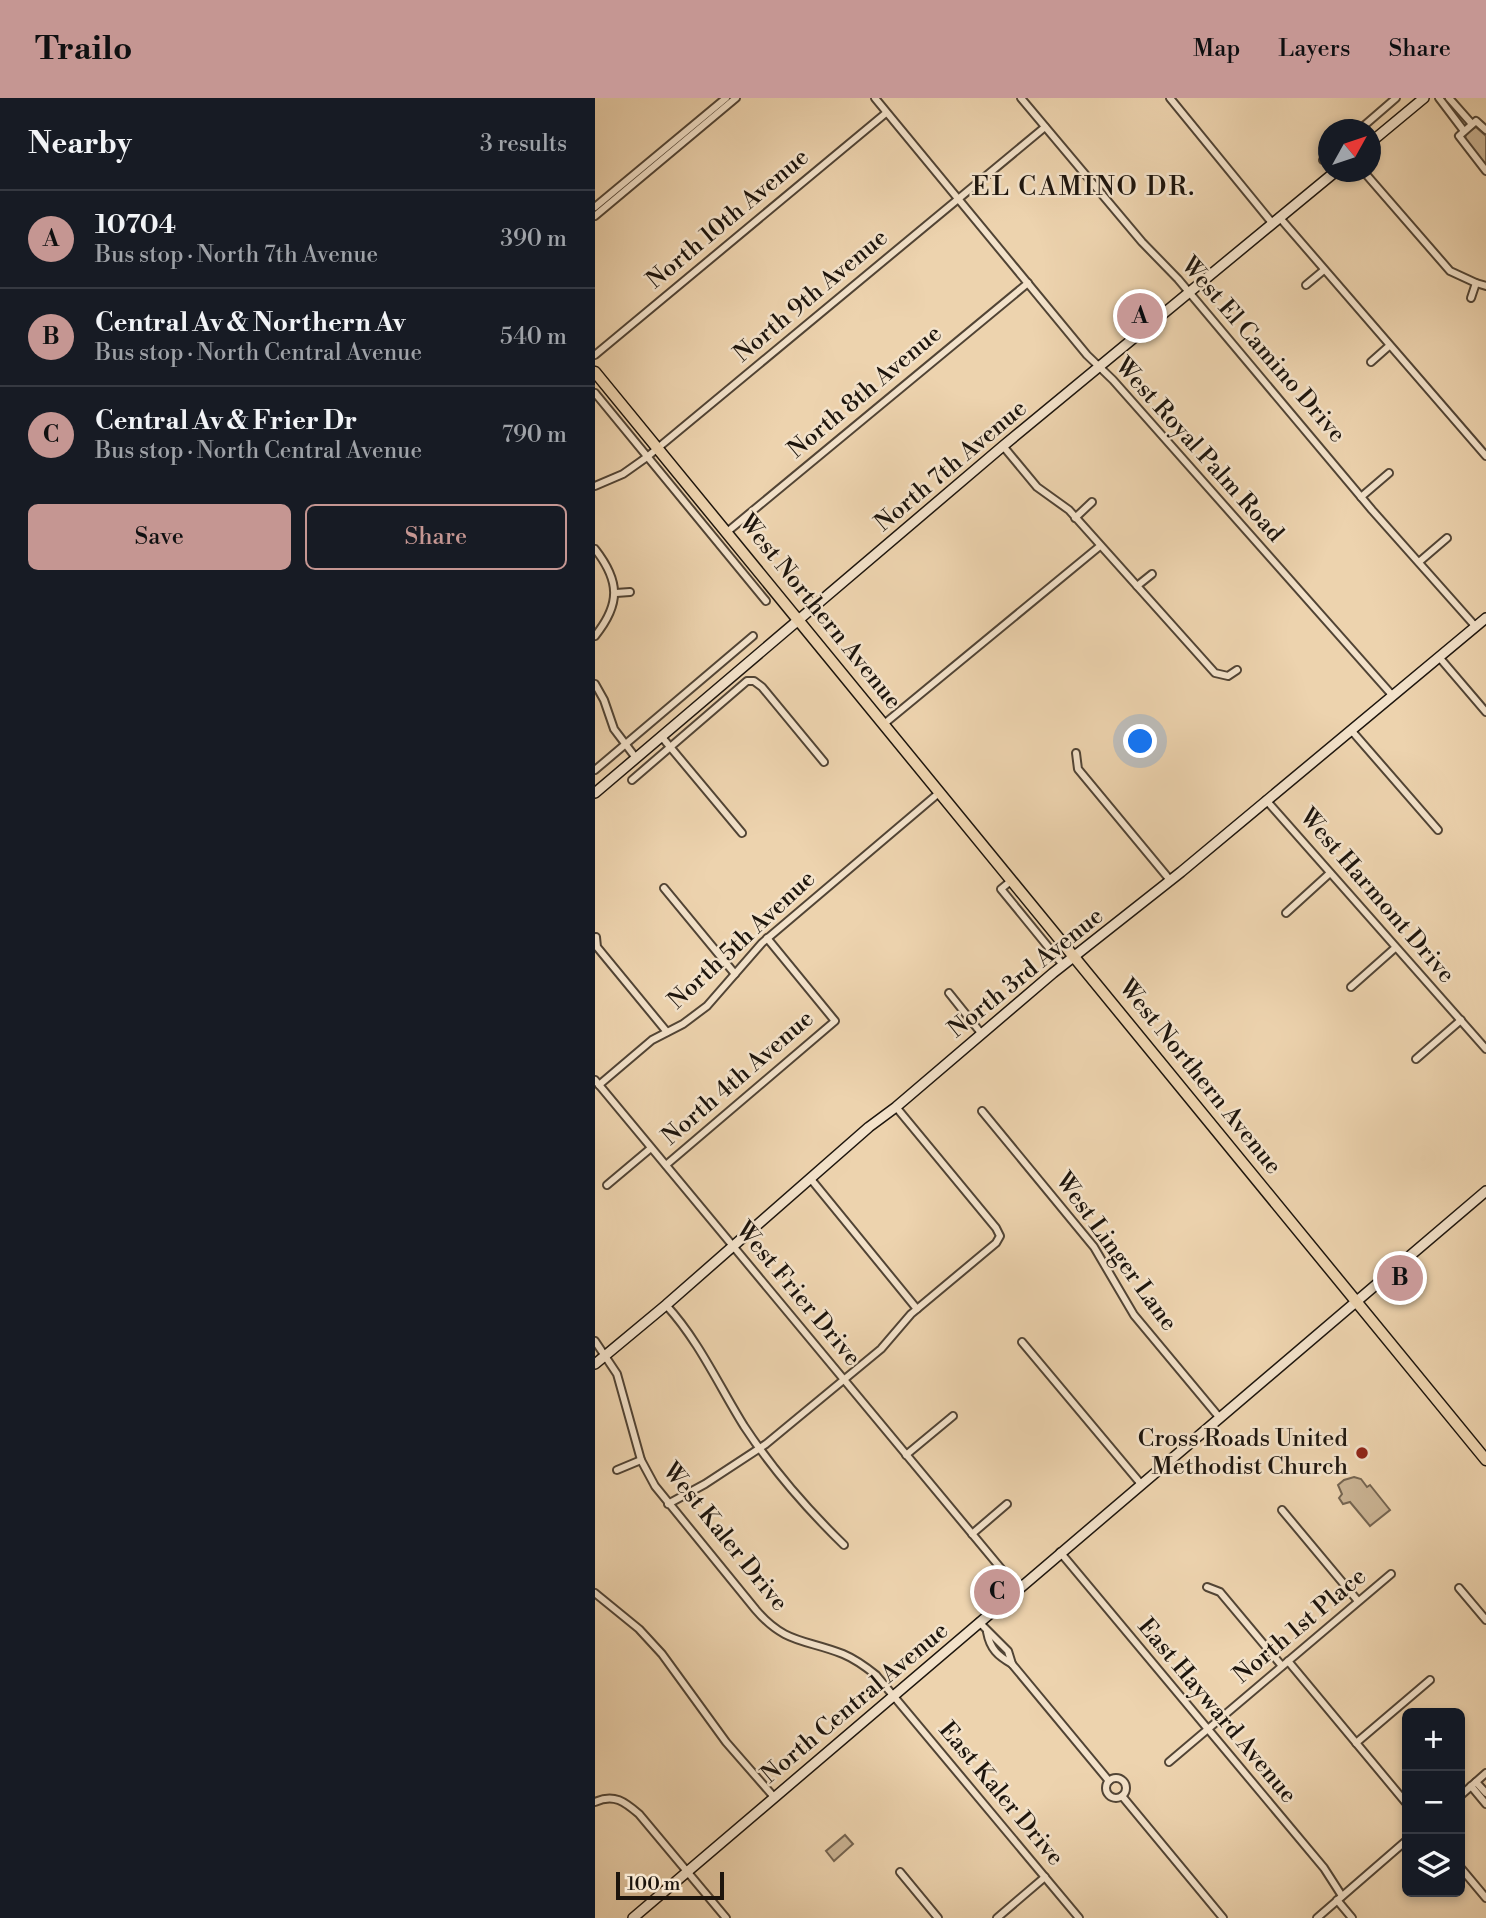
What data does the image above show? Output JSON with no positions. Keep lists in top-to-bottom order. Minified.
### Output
{"streets":{"main road":["North 7th Avenue","West Northern Avenue","North 3rd Avenue","North Central Avenue"],"street":["North 10th Avenue","North 9th Avenue","West El Camino Drive","North 8th Avenue","West Royal Palm Road","West Harmont Drive","North 5th Avenue","North 4th Avenue","West Linger Lane","West Frier Drive","West Kaler Drive","North 1st Place","East Hayward Avenue","East Kaler Drive"]},"crossings":[["North 10th Avenue","West Royal Palm Road"],["North 9th Avenue","West El Camino Drive"],["North 9th Avenue","West Royal Palm Road"],["North 9th Avenue","West Northern Avenue"],["West El Camino Drive","North 7th Avenue"],["West El Camino Drive","North 3rd Avenue"],["North 8th Avenue","West Royal Palm Road"],["North 8th Avenue","West Northern Avenue"],["West Royal Palm Road","North 7th Avenue"],["West Royal Palm Road","North 3rd Avenue"],["North 7th Avenue","West Northern Avenue"],["West Northern Avenue","North 5th Avenue"],["West Northern Avenue","North 3rd Avenue"],["West Northern Avenue","North Central Avenue"],["West Harmont Drive","North 3rd Avenue"],["North 5th Avenue","North 4th Avenue"],["North 5th Avenue","West Frier Drive"],["North 3rd Avenue","West Frier Drive"],["North 3rd Avenue","West Kaler Drive"],["North 4th Avenue","West Frier Drive"],["West Linger Lane","North Central Avenue"],["West Frier Drive","North Central Avenue"],["West Kaler Drive","North Central Avenue"],["West Kaler Drive","East Kaler Drive"],["North 1st Place","East Hayward Avenue"],["North Central Avenue","East Hayward Avenue"],["North Central Avenue","East Kaler Drive"]],"districts":["EL CAMINO DR."],"places":["Cross Roads United Methodist Church"],"scale_bar":"100 m","north":"top right","page":{"header":"Trailo","nav":["Map","Layers","Share"],"heading":["Nearby","3 results"],"list":[{"mark":"A","name":"10704","note":"Bus stop · North 7th Avenue","value":"390 m"},{"mark":"B","name":"Central Av & Northern Av","note":"Bus stop · North Central Avenue","value":"540 m"},{"mark":"C","name":"Central Av & Frier Dr","note":"Bus stop · North Central Avenue","value":"790 m"}],"pins":["A","B","C"],"buttons":["Save","Share"],"map_buttons":["+","−"],"scale":"100 m"}}
